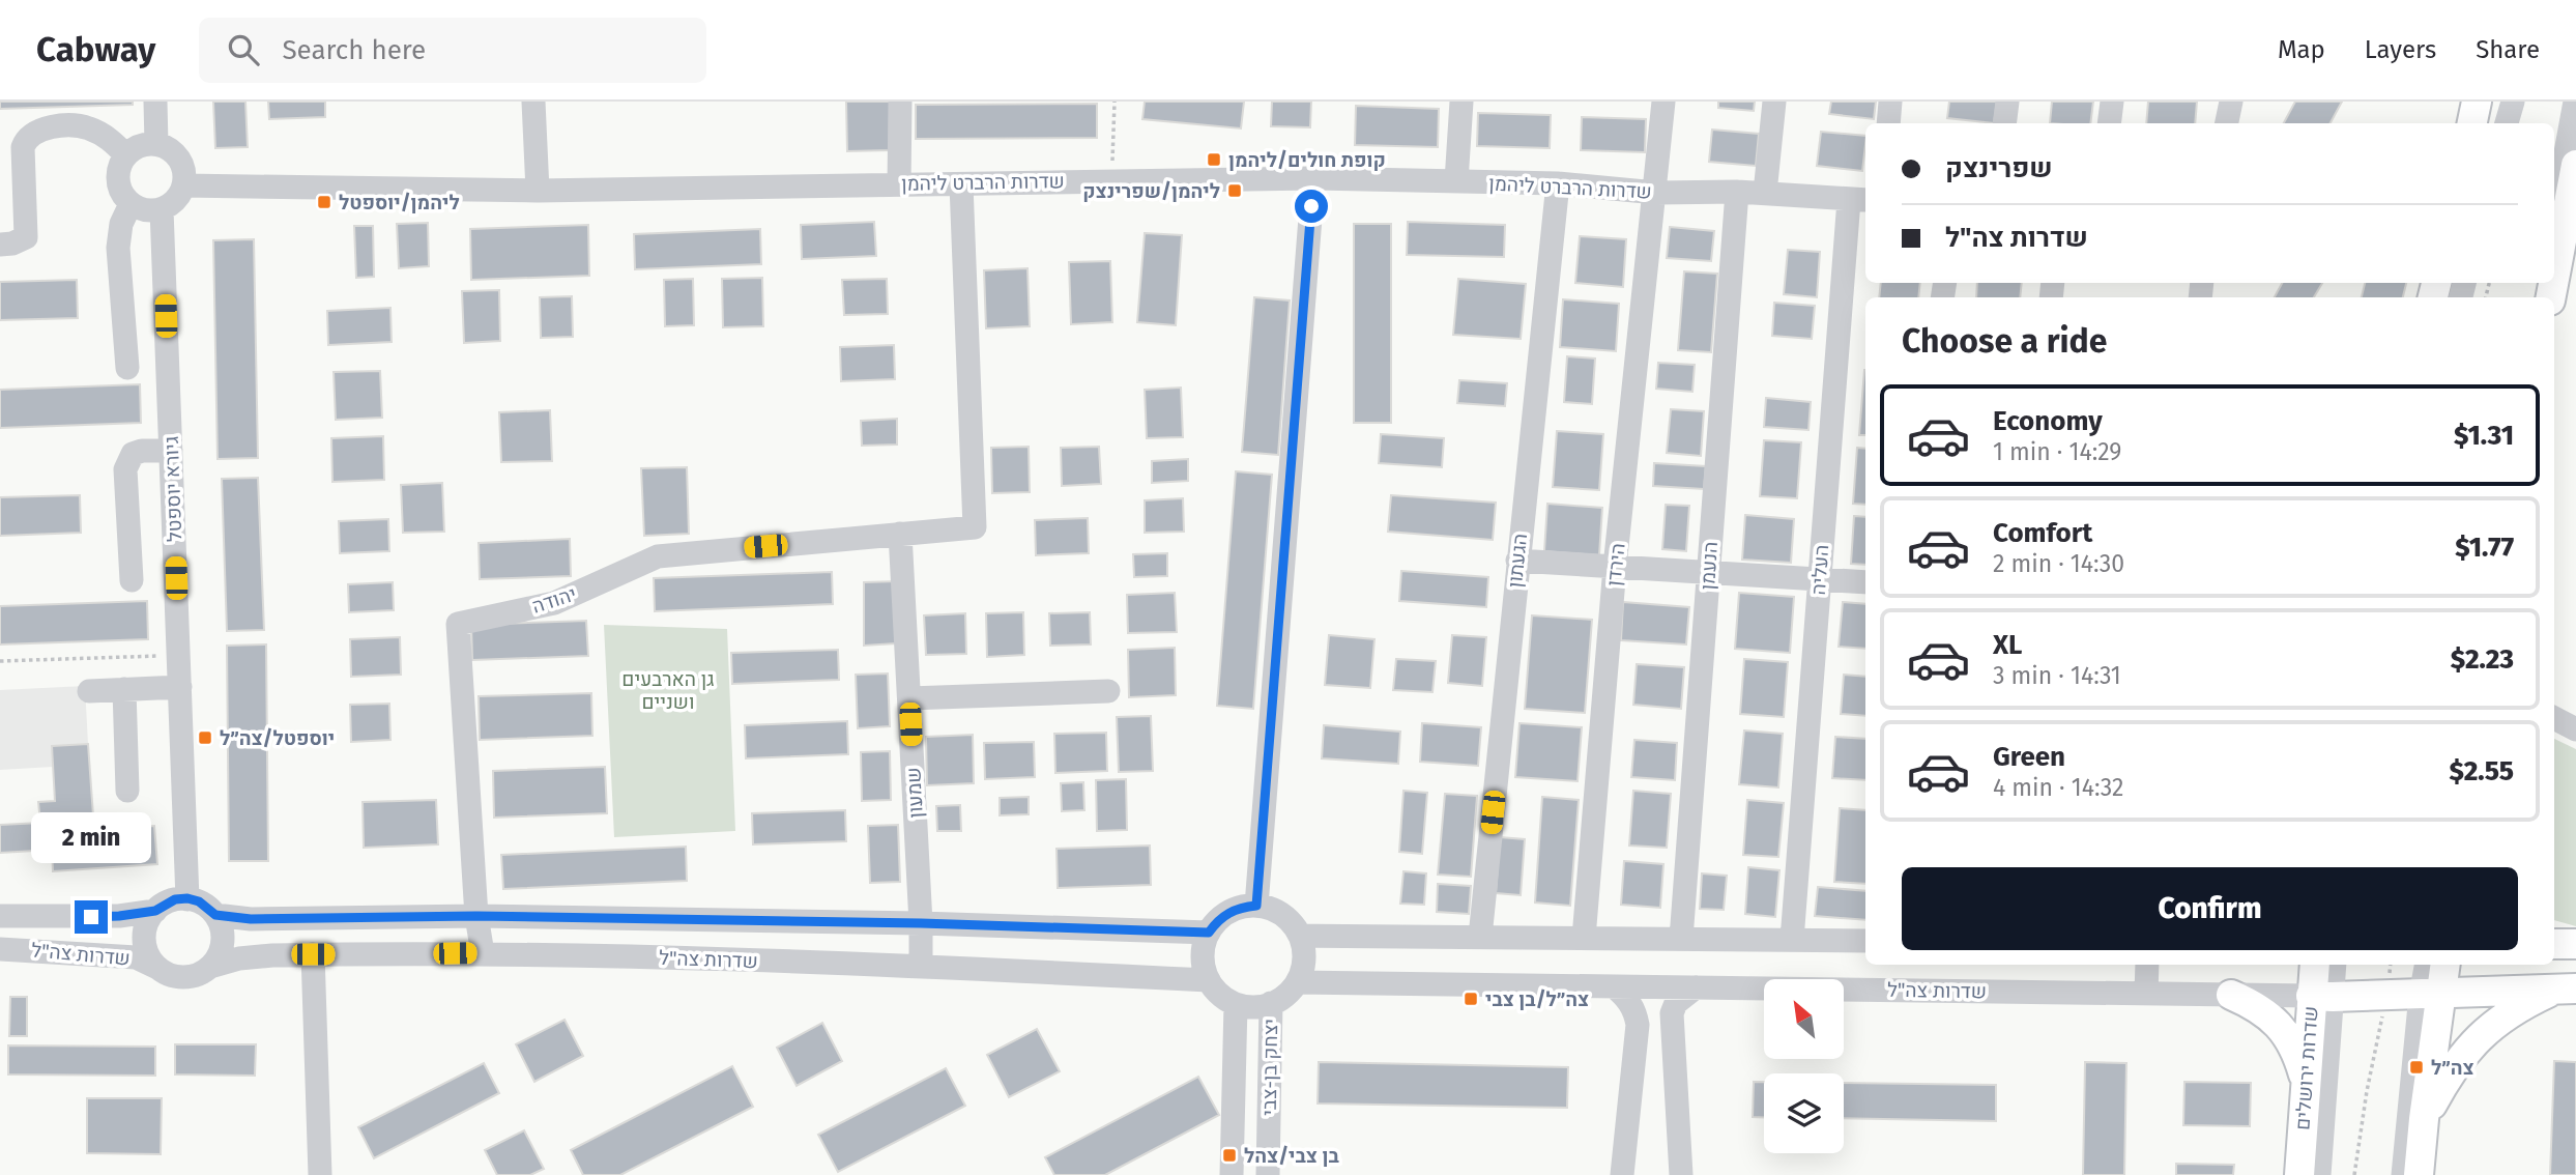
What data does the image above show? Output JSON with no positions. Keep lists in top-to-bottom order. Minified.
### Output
{"streets":{"main road":["שדרות צה\"ל","שדרות ירושלים"],"street":["שדרות הרברט ליהמן","גיורא יוספטל","הגעתון","הירדן","הנעמן","העליה","יהודה","שמעון","יצחק בן-צבי"]},"crossings":[["שדרות הרברט ליהמן","גיורא יוספטל"],["שדרות הרברט ליהמן","הגעתון"],["שדרות הרברט ליהמן","הירדן"],["שדרות הרברט ליהמן","הנעמן"],["שדרות הרברט ליהמן","העליה"],["שדרות הרברט ליהמן","יהודה"],["גיורא יוספטל","שדרות צה\"ל"],["יהודה","שמעון"],["יהודה","שדרות צה\"ל"],["שמעון","שדרות צה\"ל"],["שדרות צה\"ל","יצחק בן-צבי"],["שדרות צה\"ל","שדרות ירושלים"]],"parks":["גן הארבעים ושניים"],"places":{"transit":["קופת חולים/ליהמן","ליהמן/שפרינצק","ליהמן/יוספטל","יוספטל/צה״ל","צה״ל/בן צבי","צה״ל","בן צבי/צהל"]},"north":"top left","page":{"header":"Cabway","search":"Search here","nav":["Map","Layers","Share"],"banner":["שפרינצק","שדרות צה\"ל"],"heading":"Choose a ride","list":[{"name":"Economy","note":"1 min · 14:29","value":"$1.31"},{"name":"Comfort","note":"2 min · 14:30","value":"$1.77"},{"name":"XL","note":"3 min · 14:31","value":"$2.23"},{"name":"Green","note":"4 min · 14:32","value":"$2.55"}],"bubble":"2 min","buttons":"Confirm"}}
